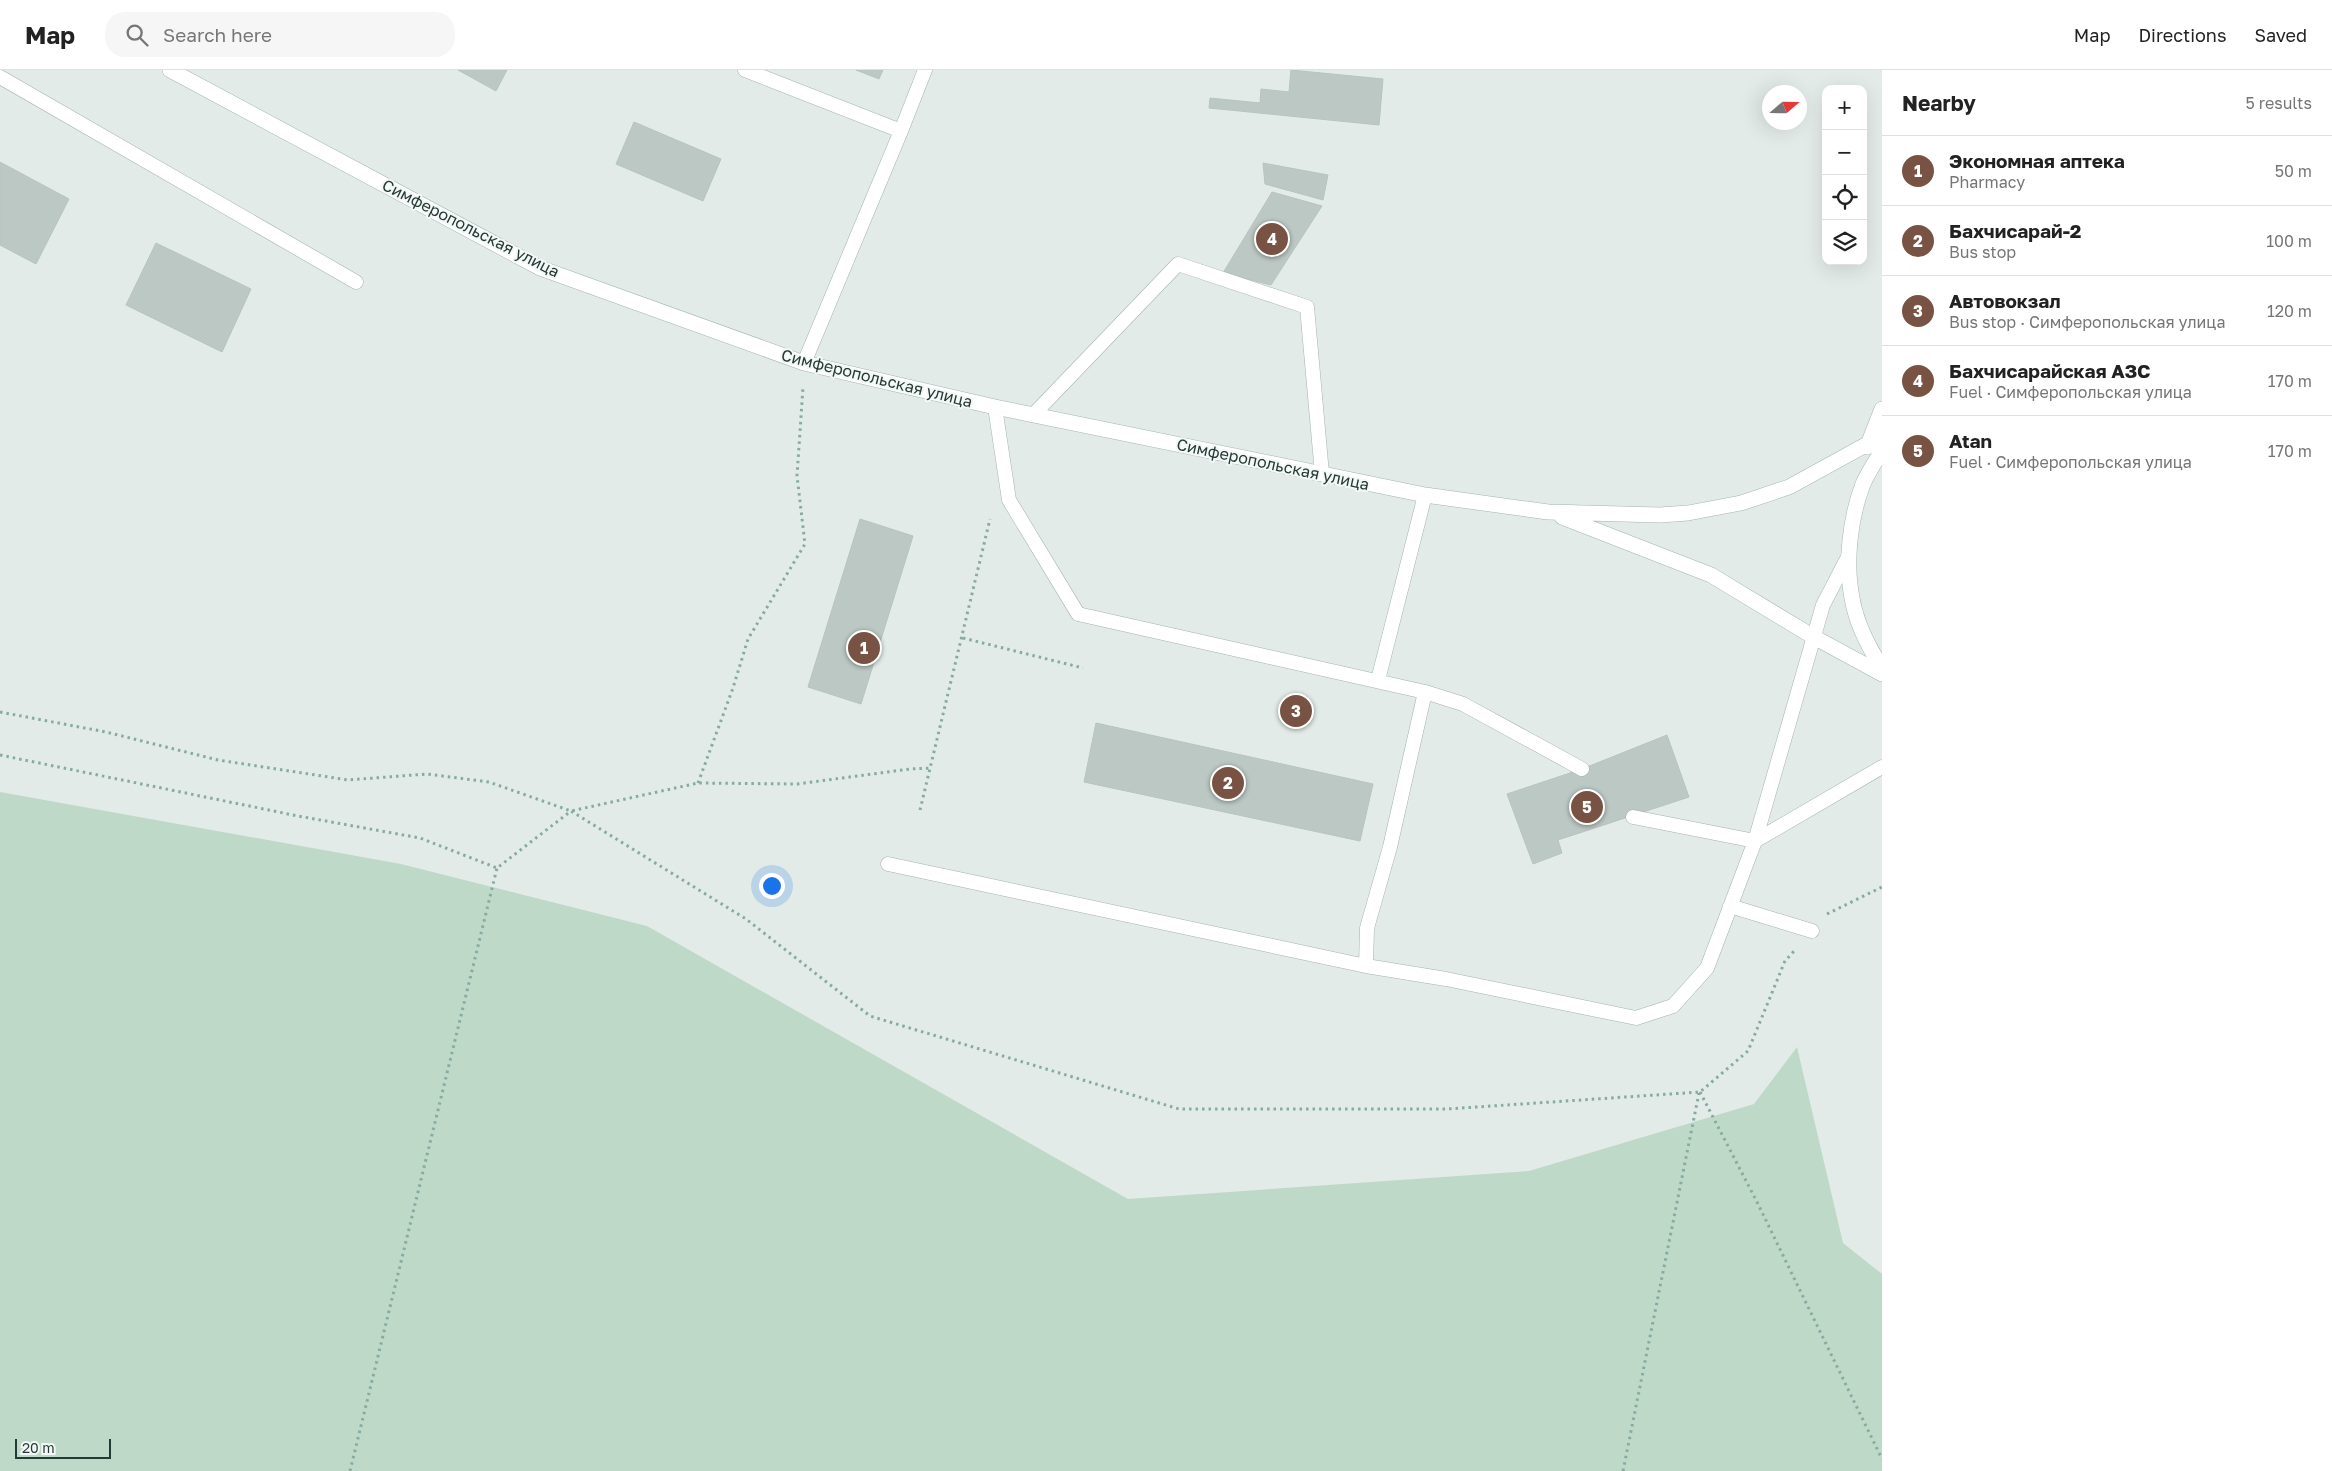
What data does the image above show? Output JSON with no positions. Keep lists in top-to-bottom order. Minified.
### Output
{"streets":{"main road":["Симферопольская улица"]},"scale_bar":"20 m","north":"right","page":{"header":"Map","search":"Search here","nav":["Map","Directions","Saved"],"heading":["Nearby","5 results"],"map_buttons":["+","−"],"list":[{"mark":"1","name":"Экономная аптека","note":"Pharmacy","value":"50 m"},{"mark":"2","name":"Бахчисарай-2","note":"Bus stop","value":"100 m"},{"mark":"3","name":"Автовокзал","note":"Bus stop · Симферопольская улица","value":"120 m"},{"mark":"4","name":"Бахчисарайская АЗС","note":"Fuel · Симферопольская улица","value":"170 m"},{"mark":"5","name":"Atan","note":"Fuel · Симферопольская улица","value":"170 m"}],"pins":["4","1","3","2","5"],"scale":"20 m"}}
